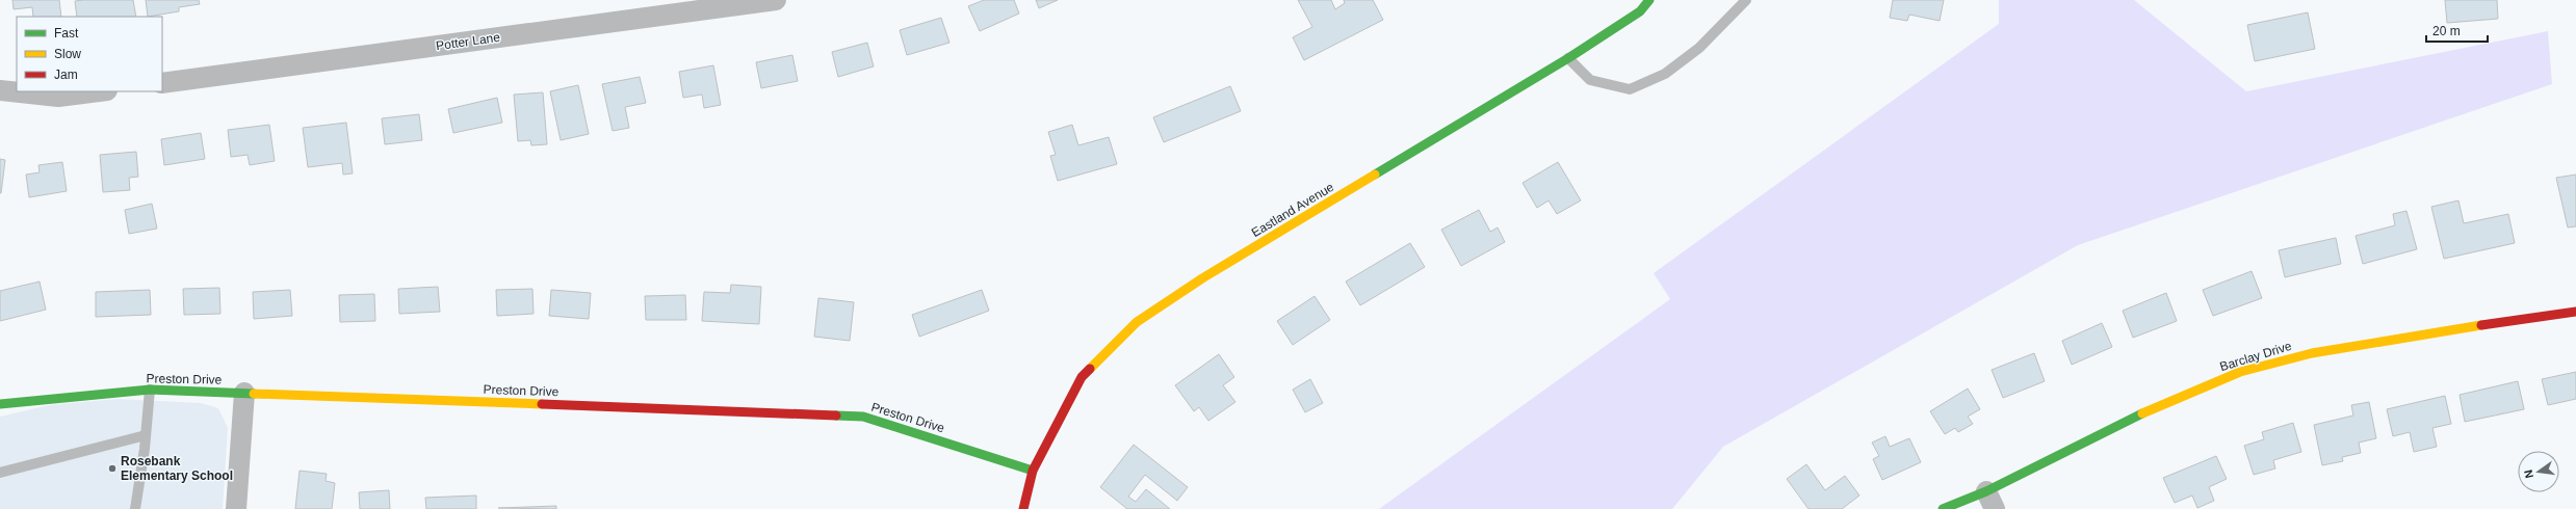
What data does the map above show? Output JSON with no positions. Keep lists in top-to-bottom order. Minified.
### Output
{"streets":{"street":["Potter Lane","Eastland Avenue","Barclay Drive","Preston Drive"]},"crossings":[["Eastland Avenue","Preston Drive"]],"places":["Rosebank Elementary School"],"legend":["Fast","Slow","Jam"],"scale_bar":"20 m","north":"left"}
